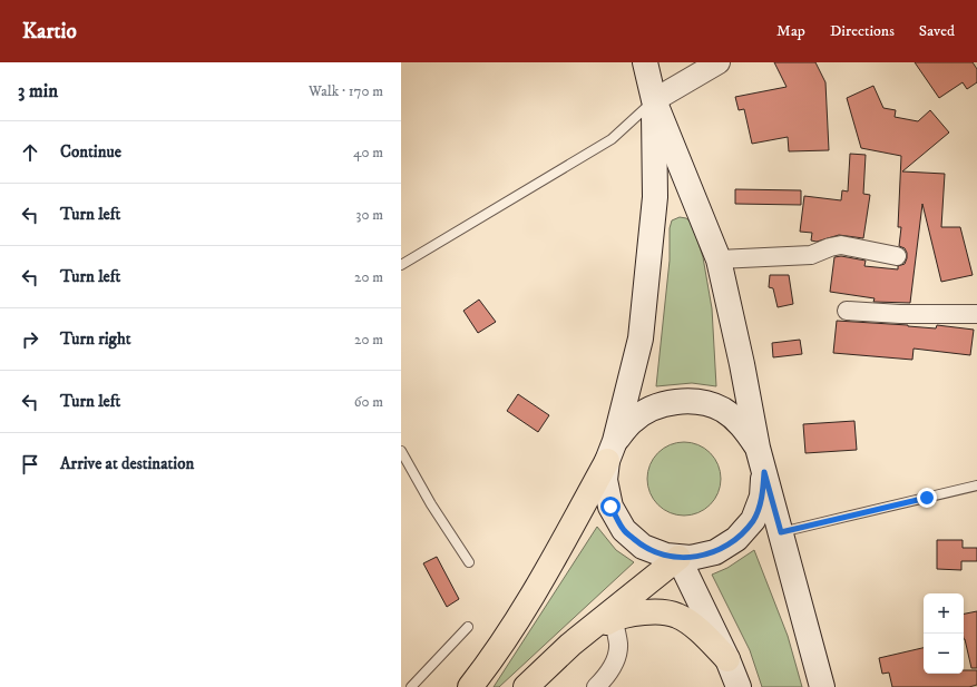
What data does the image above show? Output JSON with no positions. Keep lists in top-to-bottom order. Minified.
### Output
{"page":{"header":"Kartio","nav":["Map","Directions","Saved"],"heading":["3 min","Walk · 170 m"],"list":[["Continue","40 m"],["Turn left","30 m"],["Turn left","20 m"],["Turn right","20 m"],["Turn left","60 m"],"Arrive at destination"],"map_buttons":["+","−"]}}
